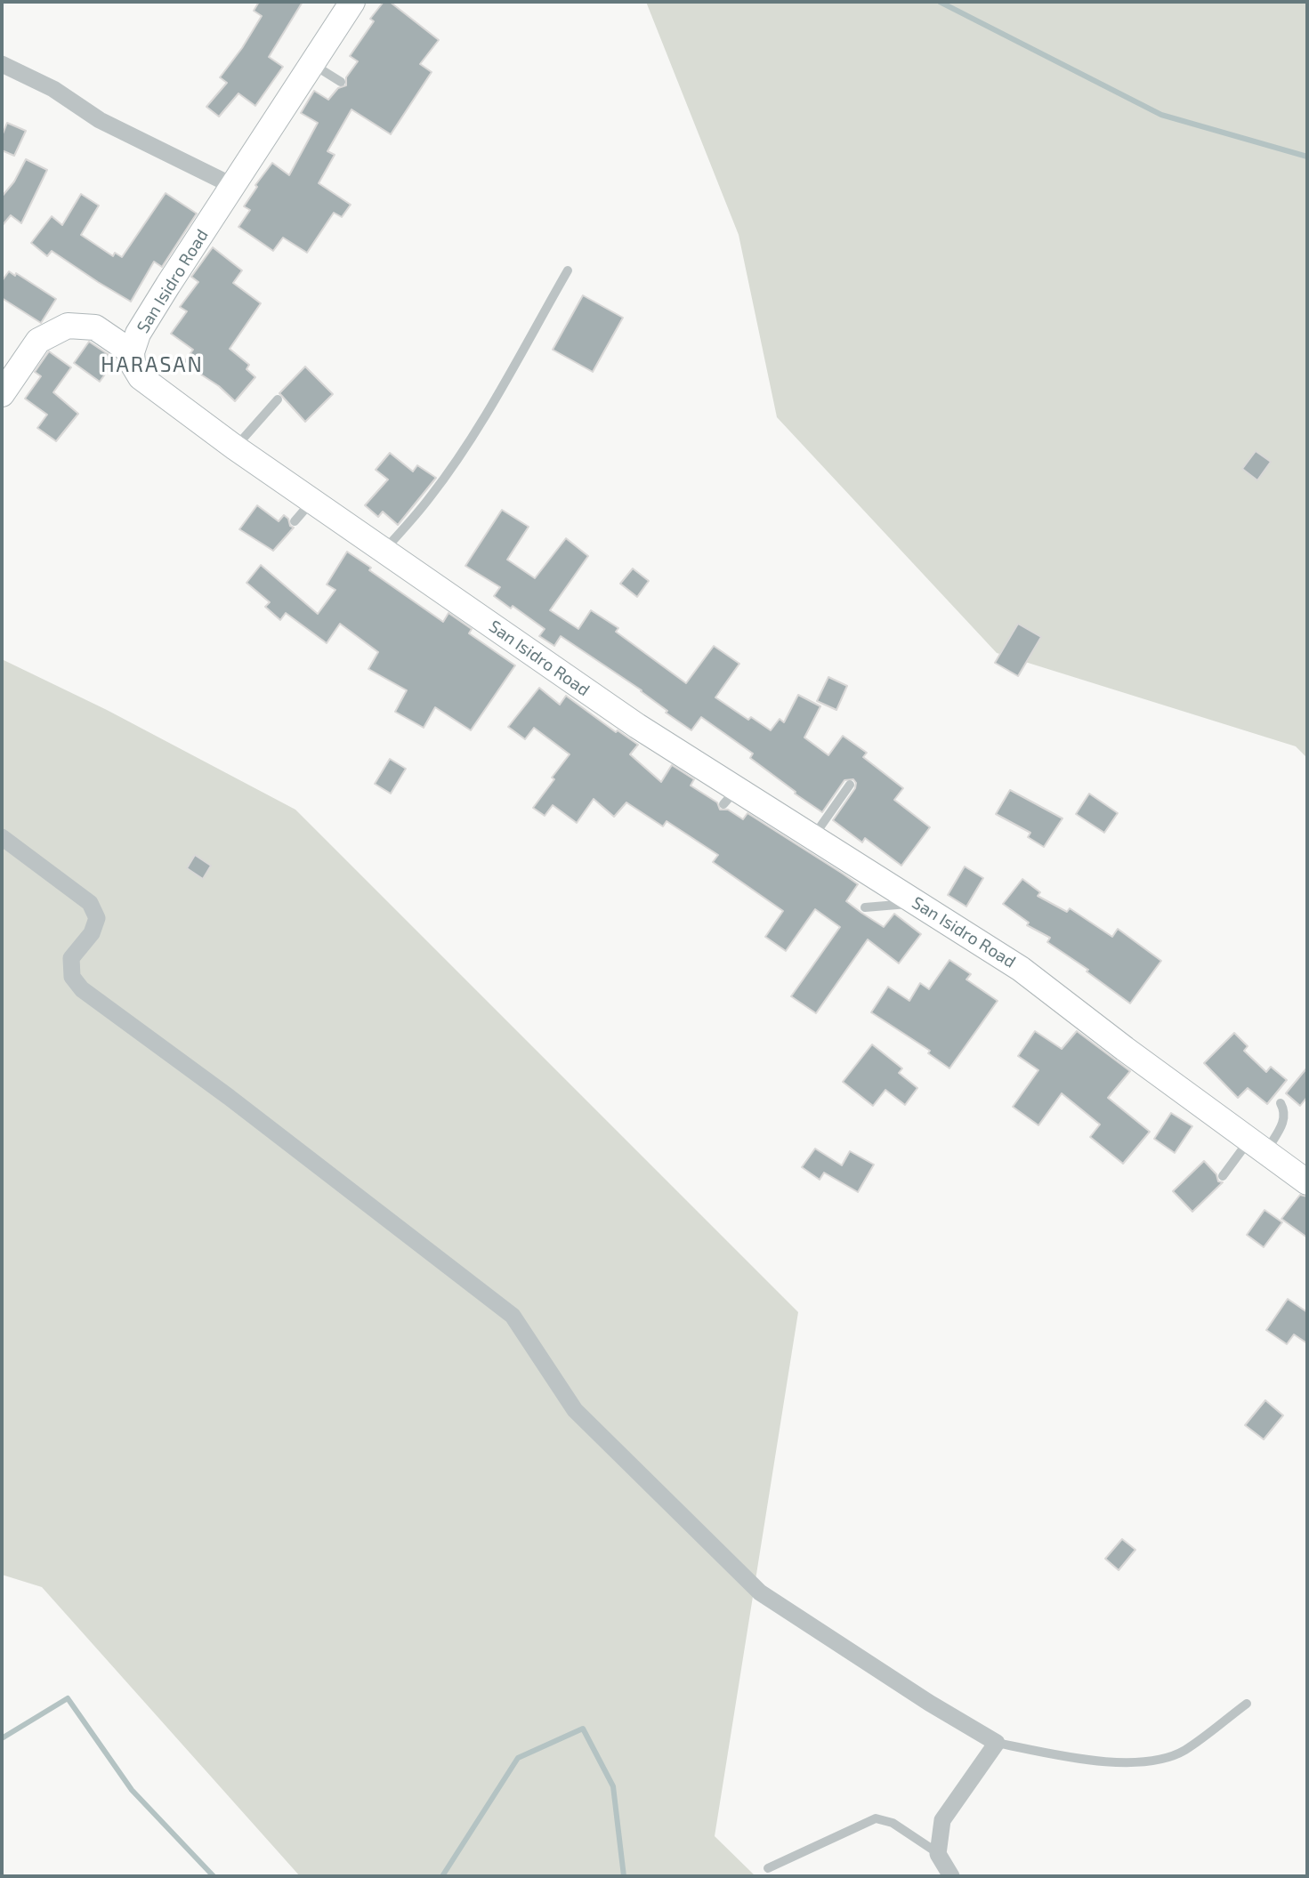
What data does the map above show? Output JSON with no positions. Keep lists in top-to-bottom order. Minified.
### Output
{"streets":{"street":["San Isidro Road"]},"districts":["HARASAN"]}
